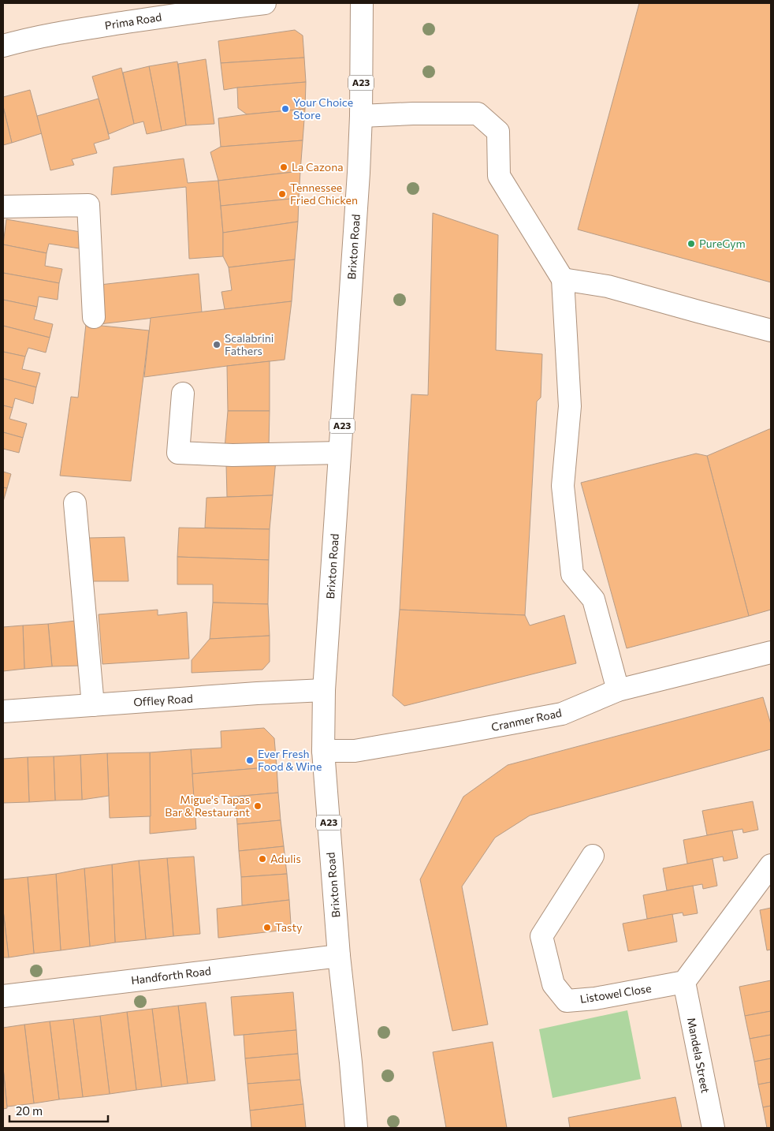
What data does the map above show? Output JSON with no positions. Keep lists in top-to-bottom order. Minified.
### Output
{"streets":{"main road":["Prima Road","A23","Brixton Road","Offley Road","Cranmer Road","Handforth Road","Listowel Close","Mandela Street"]},"crossings":[["Brixton Road","Offley Road"],["Brixton Road","Cranmer Road"],["Brixton Road","Handforth Road"],["Listowel Close","Mandela Street"]],"places":["Your Choice Store","La Cazona","Tennessee Fried Chicken","PureGym","Scalabrini Fathers","Ever Fresh Food & Wine","Migue's Tapas Bar & Restaurant","Adulis","Tasty"],"scale_bar":"20 m"}
